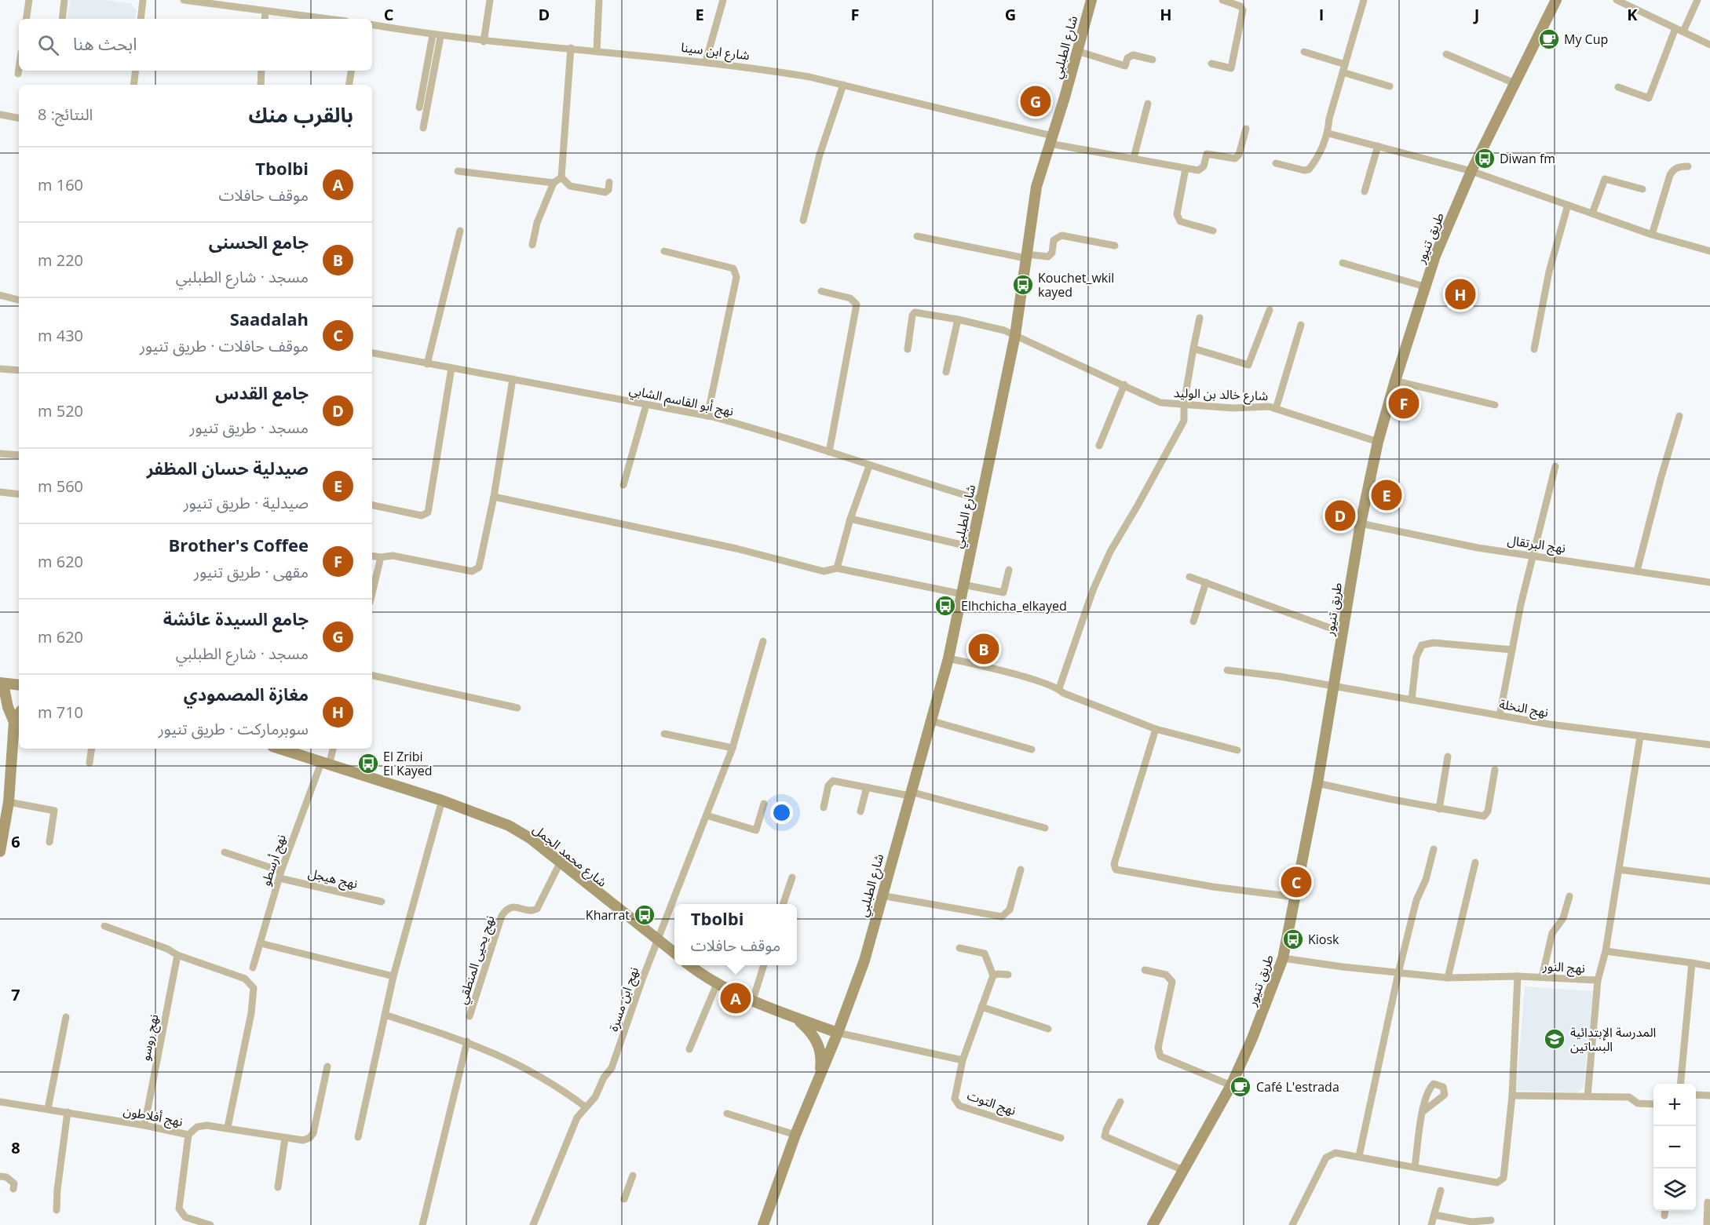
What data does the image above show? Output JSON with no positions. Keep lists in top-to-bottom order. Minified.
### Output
{"streets":{"street":["شارع الطبلبي","شارع ابن سينا","طريق تنيور","شارع خالد بن الوليد","نهج أبو القاسم الشابي","نهج البرتقال","نهج النخلة","شارع محمد الجمل","نهج أرسطو","نهج هيجل","نهج يحيى المنطقي","نهج النور","نهج ابن مسرة","نهج روسو","نهج التوت","نهج أفلاطون"]},"crossings":[["شارع الطبلبي","شارع ابن سينا"],["شارع الطبلبي","شارع خالد بن الوليد"],["شارع الطبلبي","نهج أبو القاسم الشابي"],["طريق تنيور","شارع خالد بن الوليد"],["طريق تنيور","نهج البرتقال"],["طريق تنيور","نهج النخلة"],["طريق تنيور","نهج النور"],["نهج النخلة","نهج النور"],["شارع محمد الجمل","نهج أرسطو"],["شارع محمد الجمل","نهج يحيى المنطقي"],["شارع محمد الجمل","نهج ابن مسرة"],["نهج أرسطو","نهج هيجل"],["نهج روسو","نهج أفلاطون"]],"places":{"cafe":["My Cup","Café L'estrada"],"bus stop":["Diwan fm","Kouchet_wkil kayed","Elhchicha_elkayed","El Zribi El Kayed","Kharrat","Kiosk"],"school or university":["المدرسة الإبتدائية البساتين"]},"page":{"search":"ابحث هنا","pins":["G","H","F","E","D","B","C","A"],"heading":["بالقرب منك","النتائج: 8"],"list":[{"mark":"A","name":"Tbolbi","note":"موقف حافلات","value":"160 m"},{"mark":"B","name":"جامع الحسنى","note":"مسجد · شارع الطبلبي","value":"220 m"},{"mark":"C","name":"Saadalah","note":"موقف حافلات · طريق تنيور","value":"430 m"},{"mark":"D","name":"جامع القدس","note":"مسجد · طريق تنيور","value":"520 m"},{"mark":"E","name":"صيدلية حسان المظفر","note":"صيدلية · طريق تنيور","value":"560 m"},{"mark":"F","name":"Brother's Coffee","note":"مقهى · طريق تنيور","value":"620 m"},{"mark":"G","name":"جامع السيدة عائشة","note":"مسجد · شارع الطبلبي","value":"620 m"},{"mark":"H","name":"مغازة المصمودي","note":"سوبرماركت · طريق تنيور","value":"710 m"}],"popup":["Tbolbi","موقف حافلات"],"map_buttons":["+","−"]},"grid":{"columns":["C","D","E","F","G","H","I","J","K"],"rows":["6","7","8"]}}
